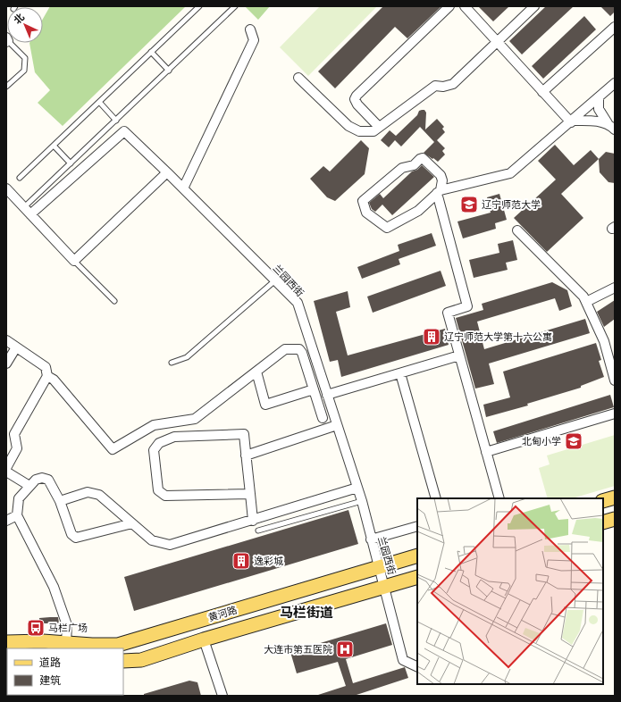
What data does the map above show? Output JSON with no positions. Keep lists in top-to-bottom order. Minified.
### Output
{"streets":{"main road":["黄河路"],"street":["兰园西街"]},"crossings":[["兰园西街","黄河路"]],"districts":["马栏街道"],"places":{"school or university":["辽宁师范大学","北甸小学"],"building":["辽宁师范大学第十六公寓","逸彩城"],"bus stop":["马栏广场"],"hospital":["大连市第五医院"]},"legend":["道路","建筑"],"north":"top left"}
